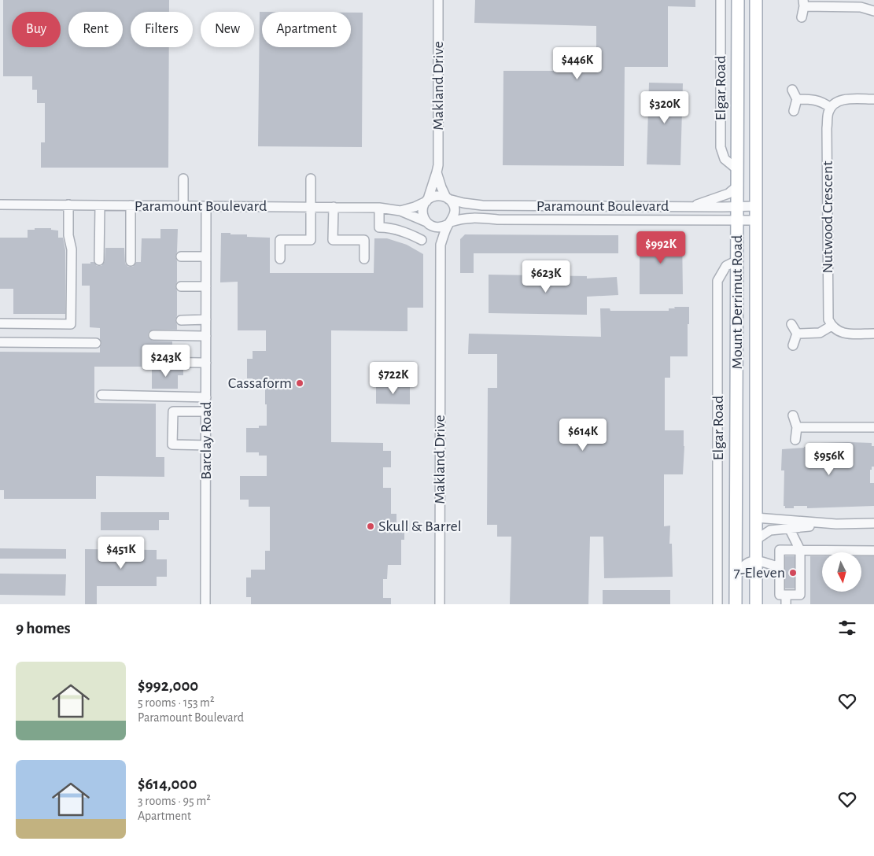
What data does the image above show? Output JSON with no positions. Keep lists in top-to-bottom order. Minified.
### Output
{"streets":{"main road":["Mount Derrimut Road"],"street":["Makland Drive","Elgar Road","Paramount Boulevard","Nutwood Crescent","Barclay Road"]},"crossings":[["Makland Drive","Paramount Boulevard"],["Elgar Road","Mount Derrimut Road"],["Paramount Boulevard","Mount Derrimut Road"],["Paramount Boulevard","Barclay Road"]],"places":["Cassaform","Skull & Barrel","7-Eleven"],"north":"bottom","page":{"chip":["Buy","Rent","Filters","New","Apartment"],"price":["$446K","$320K","$992K","$623K","$243K","$722K","$614K","$956K","$451K"],"heading":"9 homes","list":[{"name":"$992,000","note":"5 rooms · 153 m² · Paramount Boulevard"},{"name":"$614,000","note":"3 rooms · 95 m² · Apartment"}]}}
